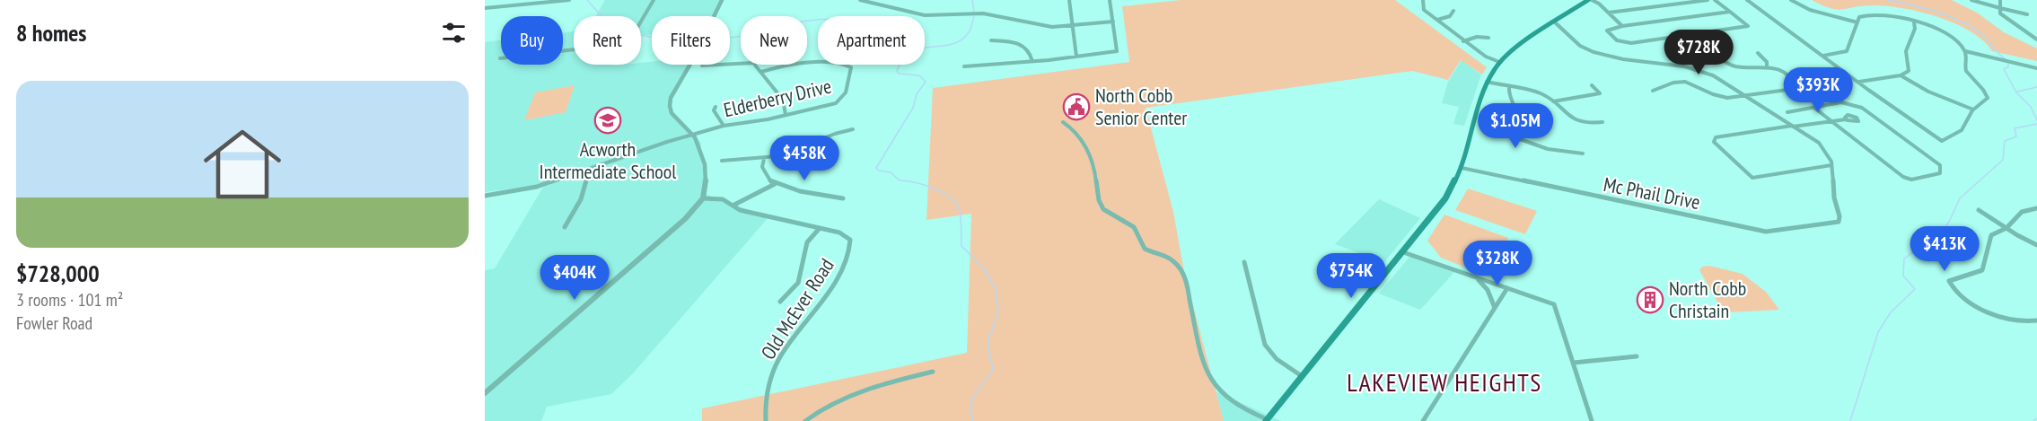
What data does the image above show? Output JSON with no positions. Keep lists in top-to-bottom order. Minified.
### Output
{"streets":{"street":["Elderberry Drive","Mc Phail Drive","Old McEver Road"]},"districts":["LAKEVIEW HEIGHTS"],"places":{"public building":["North Cobb Senior Center"],"school or university":["Acworth Intermediate School"],"building":["North Cobb Christain"]},"page":{"heading":"8 homes","chip":["Buy","Rent","Filters","New","Apartment"],"price":["$728K","$393K","$1.05M","$458K","$413K","$328K","$754K","$404K"],"list":[{"name":"$728,000","note":"3 rooms · 101 m² · Fowler Road"}]}}
